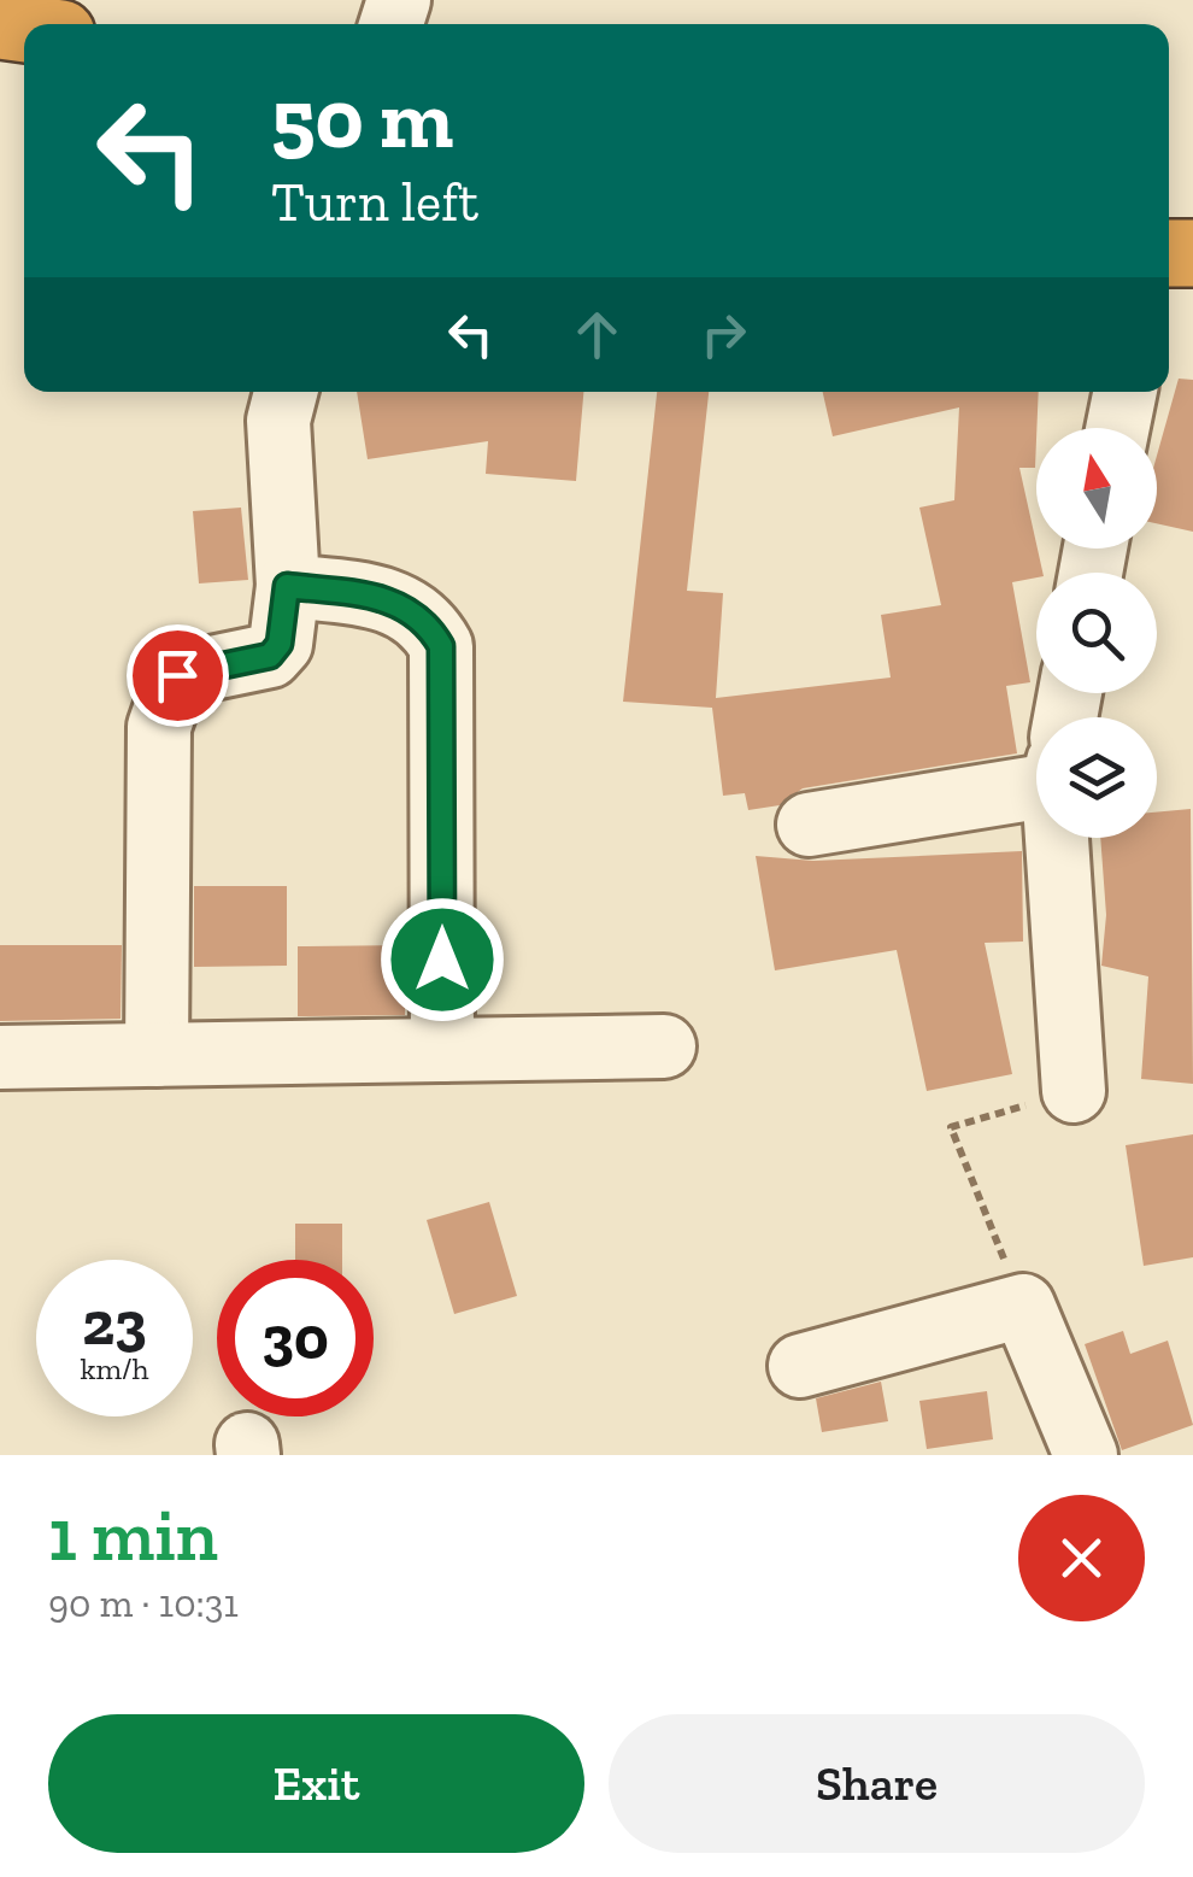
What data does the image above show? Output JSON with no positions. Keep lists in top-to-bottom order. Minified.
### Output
{"north":"top","page":{"turn":["50 m","Turn left"],"speed":"23 km/h","limit":"30","heading":["1 min","90 m · 10:31"],"buttons":["Exit","Share"]}}
